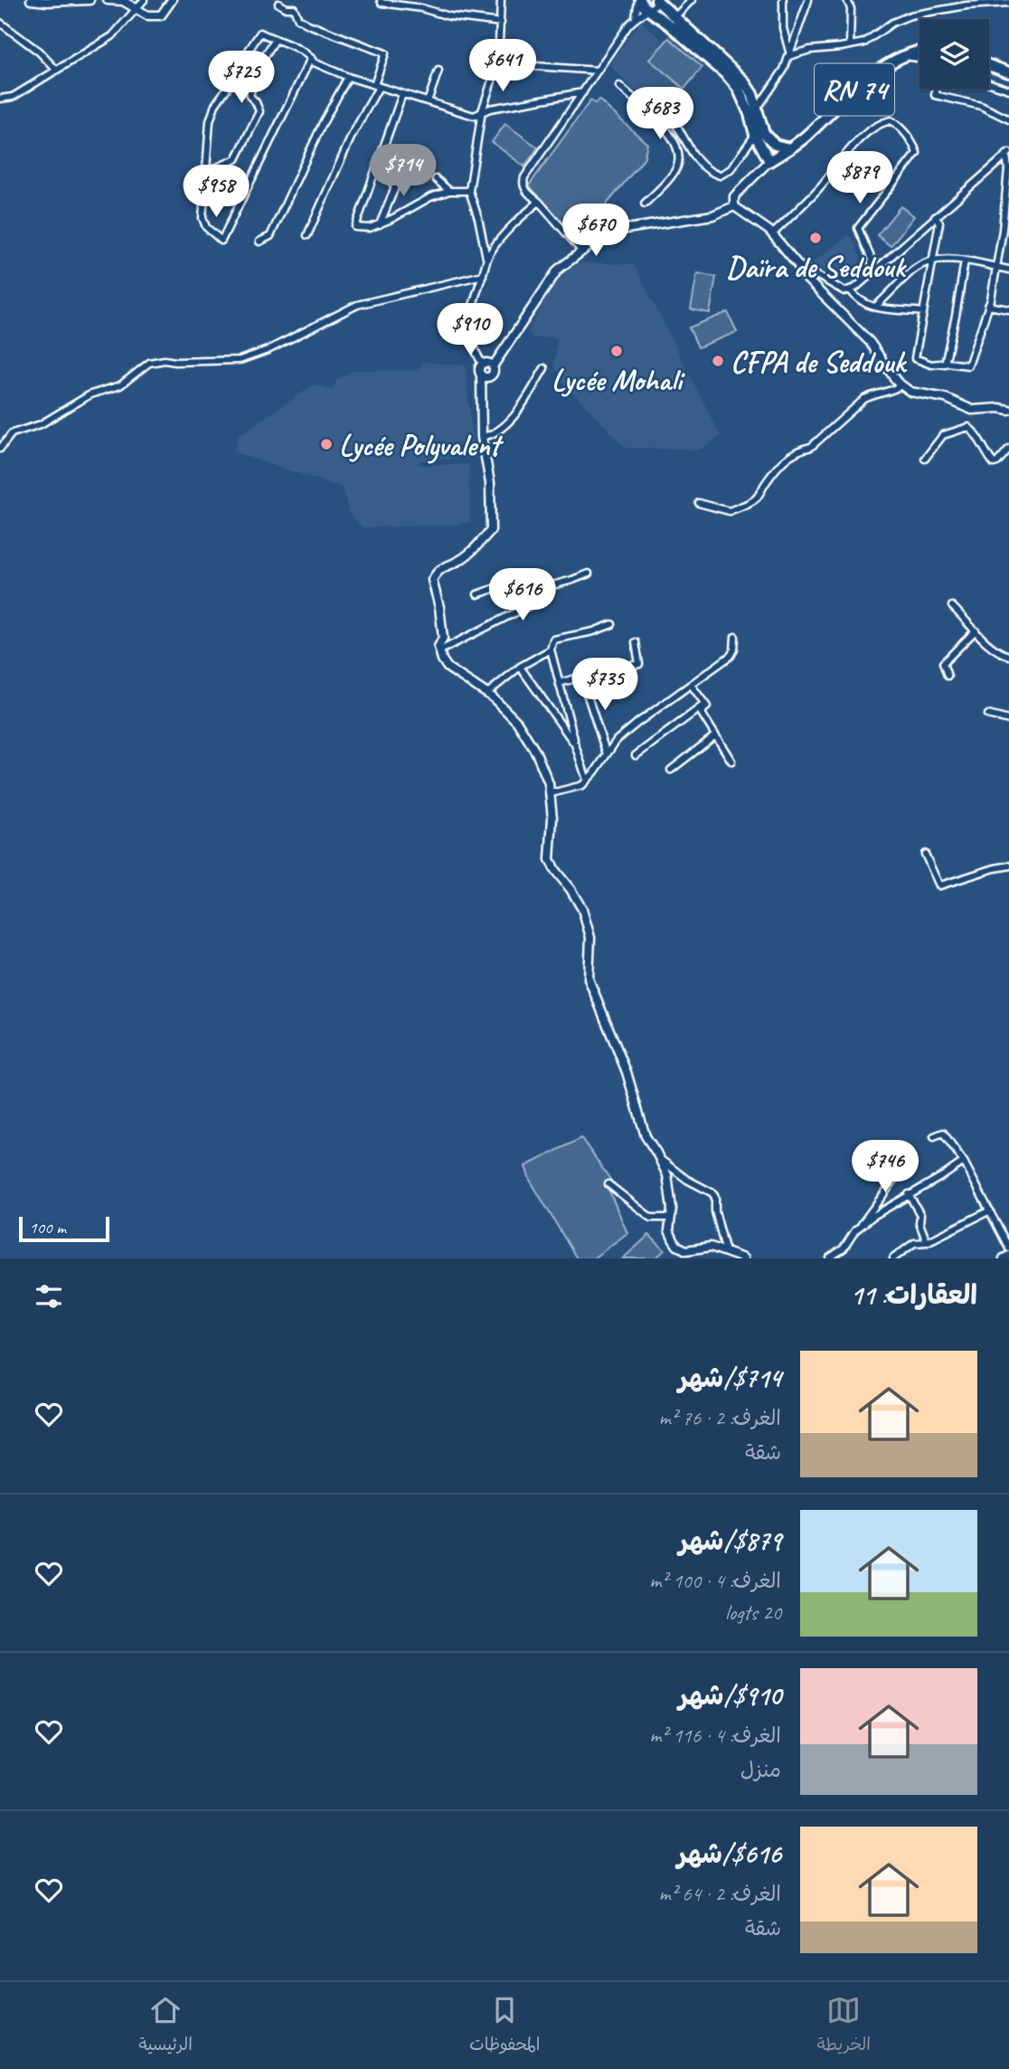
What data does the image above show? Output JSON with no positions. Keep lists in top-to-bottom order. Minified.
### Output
{"streets":{"main road":["RN 74"]},"places":["Daïra de Seddouk","Lycée Mohali","CFPA de Seddouk","Lycée Polyvalent"],"scale_bar":"100 m","page":{"price":["$641","$725","$683","$714","$879","$958","$670","$910","$616","$735","$746"],"scale":"100 m","heading":"العقارات: 11","list":[{"name":"$714/شهر","note":"الغرف: 2 · 76 m² · شقة"},{"name":"$879/شهر","note":"الغرف: 4 · 100 m² · 20 logts"},{"name":"$910/شهر","note":"الغرف: 4 · 116 m² · منزل"},{"name":"$616/شهر","note":"الغرف: 2 · 64 m² · شقة"}],"tabs":["الخريطة","المحفوظات","الرئيسية"]}}
